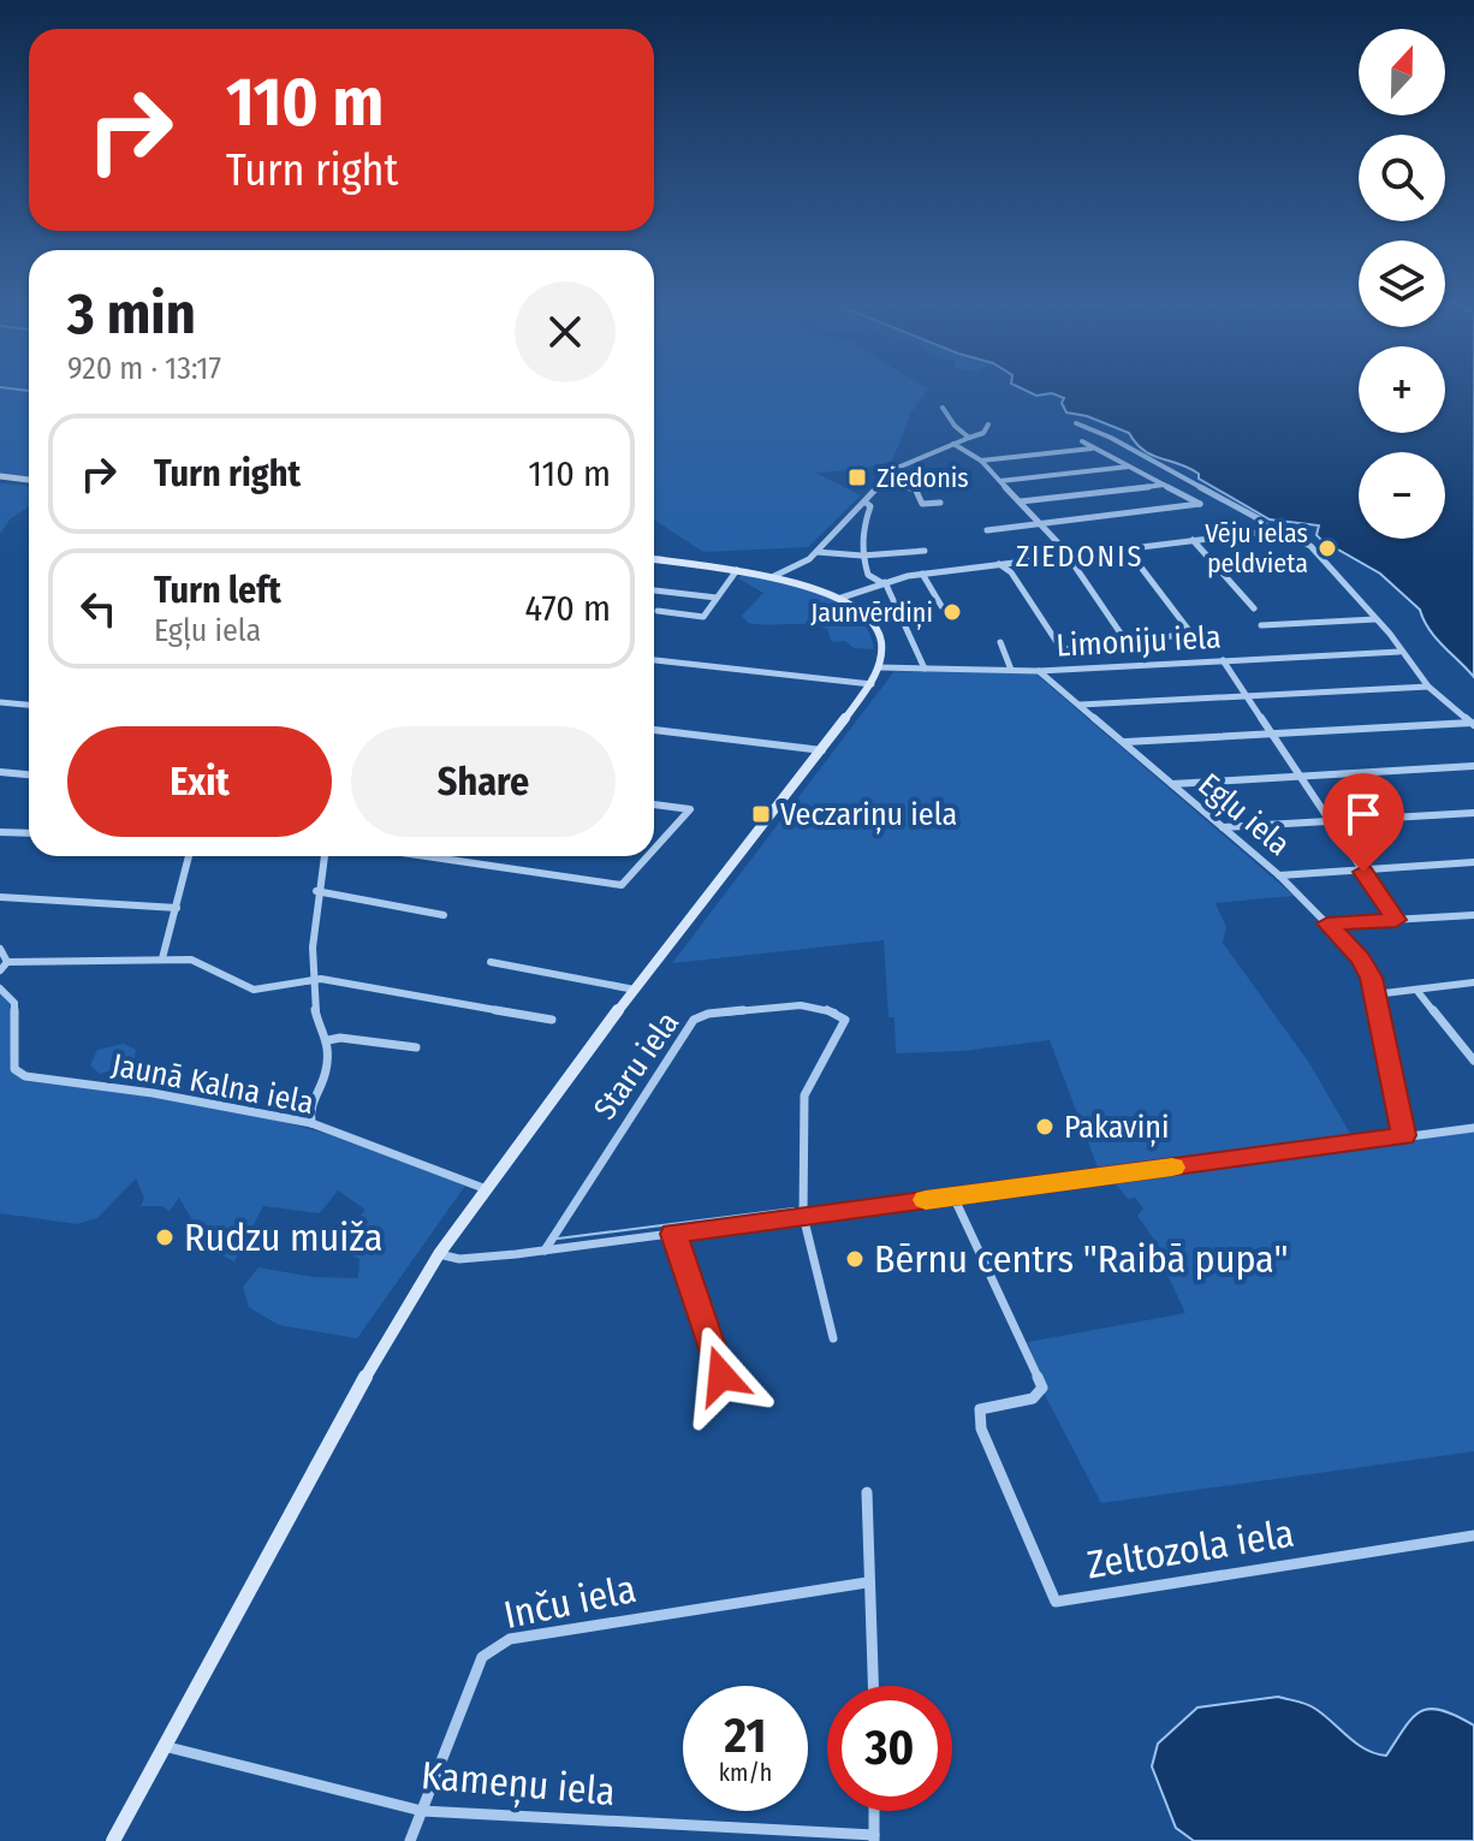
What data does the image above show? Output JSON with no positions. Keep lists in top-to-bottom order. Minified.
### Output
{"streets":{"street":["Limoniju iela","Egļu iela","Staru iela","Jaunā Kalna iela","Zeltozola iela","Inču iela","Kameņu iela"]},"crossings":[["Limoniju iela","Egļu iela"],["Inču iela","Kameņu iela"]],"districts":["ZIEDONIS"],"places":{"transit":["Ziedonis","Veczariņu iela"],"other":["Vēju ielas peldvieta","Jaunvērdiņi","Pakaviņi","Rudzu muiža","Bērnu centrs \"Raibā pupa\""]},"north":"top","page":{"map_buttons":["+","−"],"turn":["110 m","Turn right"],"heading":["3 min","920 m · 13:17"],"list":[{"name":"Turn right","value":"110 m"},{"name":"Turn left","note":"Egļu iela","value":"470 m"}],"buttons":["Exit","Share"],"speed":"21 km/h","limit":"30"}}
